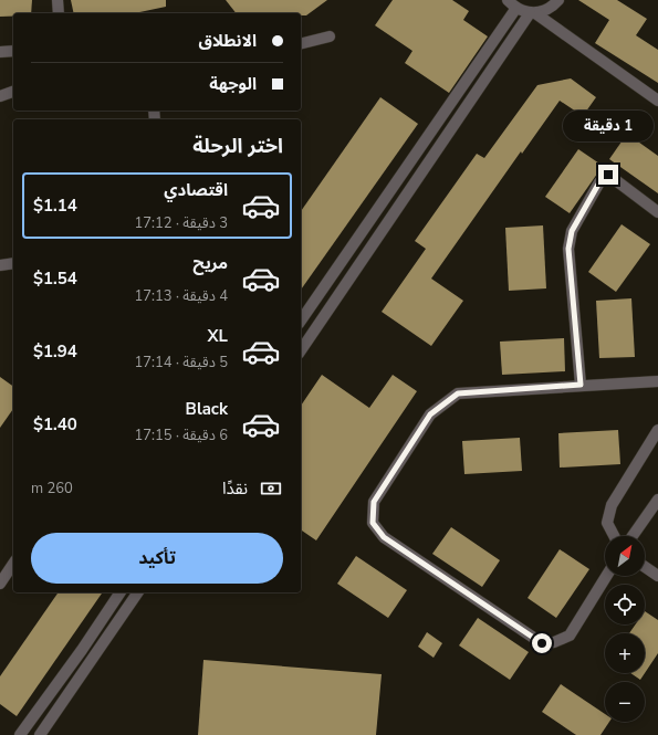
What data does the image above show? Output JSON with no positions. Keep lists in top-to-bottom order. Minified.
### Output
{"north":"top right","page":{"banner":["الانطلاق","الوجهة"],"bubble":"1 دقيقة","heading":"اختر الرحلة","list":[{"name":"اقتصادي","note":"3 دقيقة · 17:12","value":"$1.14"},{"name":"مريح","note":"4 دقيقة · 17:13","value":"$1.54"},{"name":"XL","note":"5 دقيقة · 17:14","value":"$1.94"},{"name":"Black","note":"6 دقيقة · 17:15","value":"$1.40"}],"pay":["نقدًا","260 m"],"buttons":"تأكيد","map_buttons":["+","−"]}}
